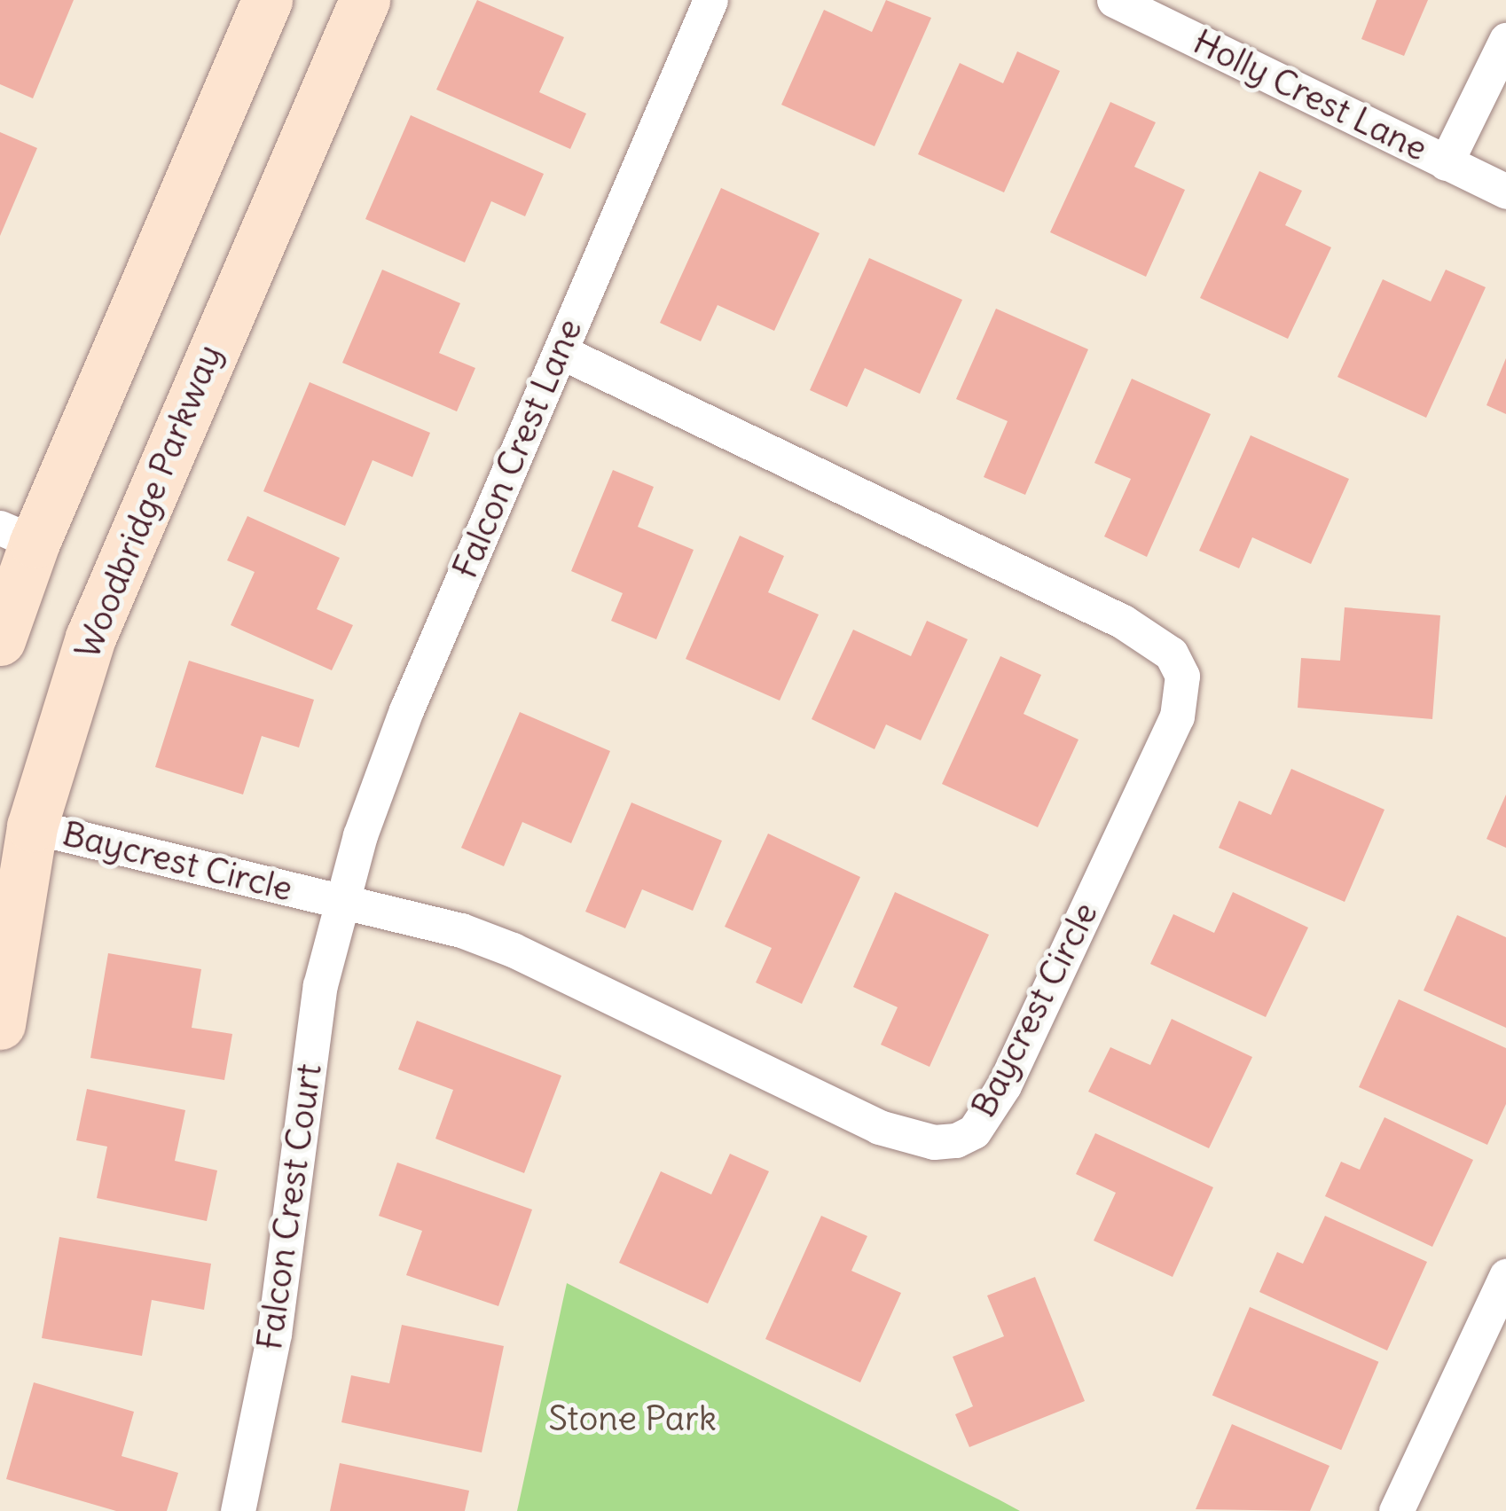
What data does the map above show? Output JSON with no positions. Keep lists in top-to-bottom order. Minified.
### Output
{"streets":{"main road":["Woodbridge Parkway"],"street":["Holly Crest Lane","Falcon Crest Lane","Baycrest Circle","Falcon Crest Court"]},"crossings":[["Falcon Crest Lane","Baycrest Circle"],["Falcon Crest Lane","Falcon Crest Court"],["Woodbridge Parkway","Baycrest Circle"],["Baycrest Circle","Falcon Crest Court"]],"parks":["Stone Park"]}
